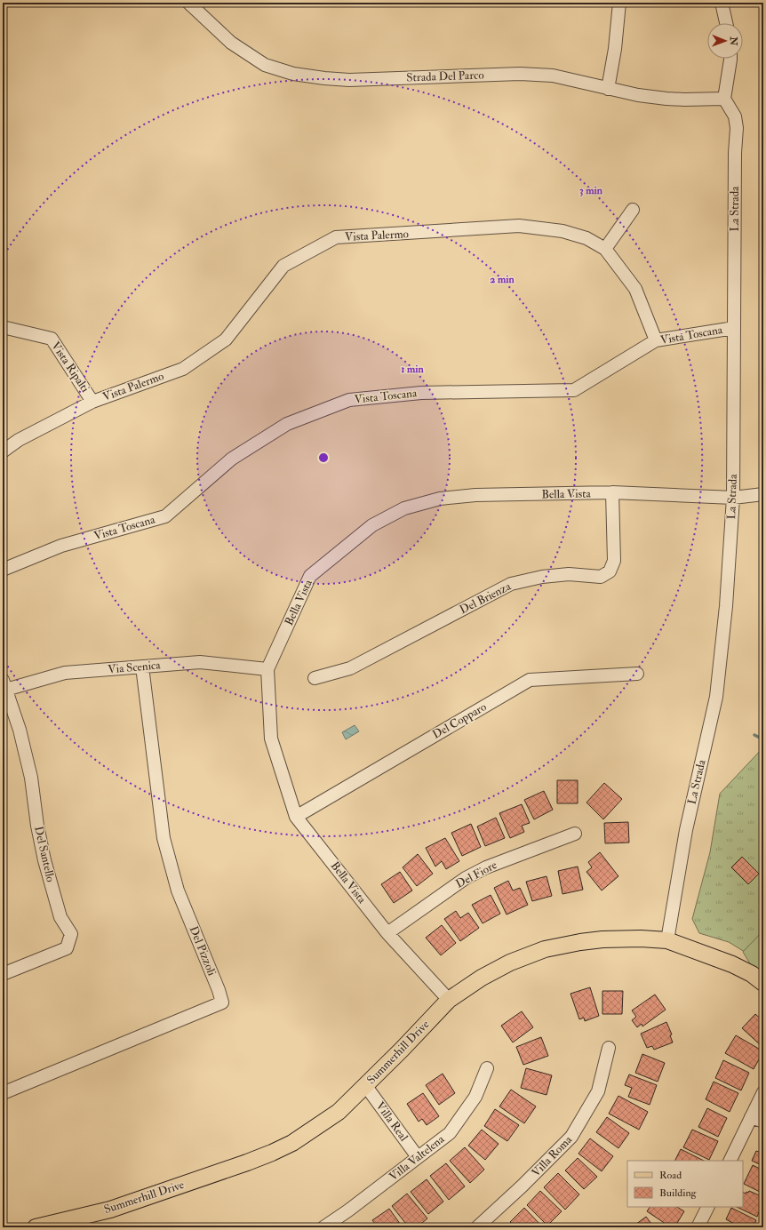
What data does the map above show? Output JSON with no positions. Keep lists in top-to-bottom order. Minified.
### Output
{"streets":{"main road":["Summerhill Drive"],"street":["Strada Del Parco","La Strada","Vista Palermo","Vista Toscana","Vista Ripalti","Bella Vista","Del Brienza","Via Scenica","Del Copparo","Del Santello","Del Fiore","Del Pizzoli","Villa Real","Villa Roma","Villa Valtelena"]},"crossings":[["Strada Del Parco","La Strada"],["La Strada","Vista Toscana"],["La Strada","Bella Vista"],["La Strada","Summerhill Drive"],["Vista Palermo","Vista Toscana"],["Vista Palermo","Vista Ripalti"],["Bella Vista","Del Brienza"],["Bella Vista","Via Scenica"],["Bella Vista","Del Copparo"],["Bella Vista","Del Fiore"],["Bella Vista","Summerhill Drive"],["Via Scenica","Del Santello"],["Via Scenica","Del Pizzoli"],["Summerhill Drive","Villa Real"],["Villa Real","Villa Valtelena"]],"legend":["Road","Building"],"north":"right","rings":["3 min","2 min","1 min"]}
